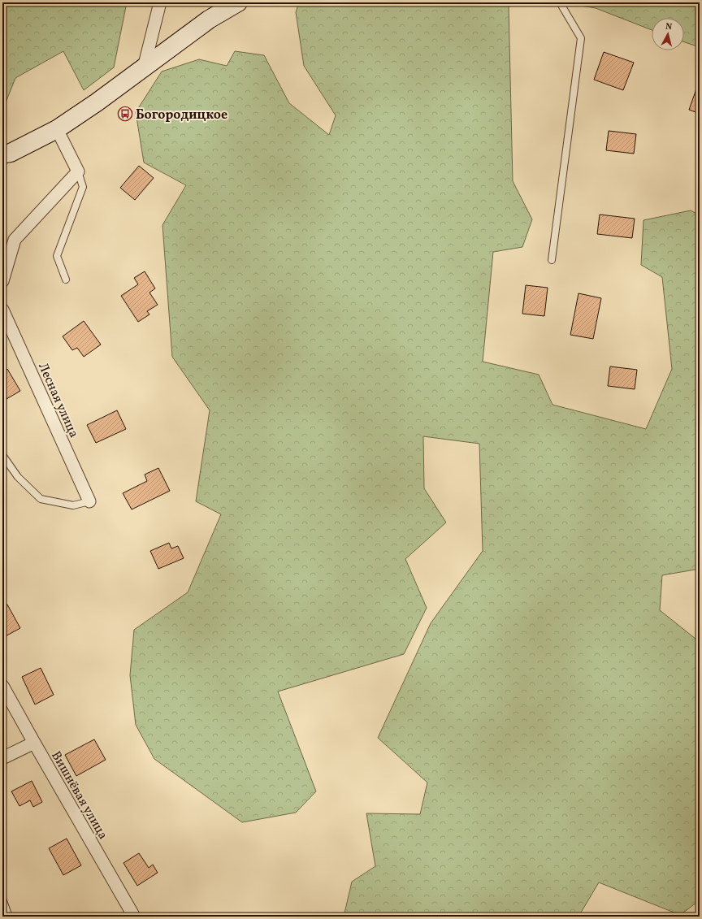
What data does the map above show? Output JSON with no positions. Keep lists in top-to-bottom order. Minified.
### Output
{"streets":{"street":["Лесная улица","Вишнёвая улица"]},"places":{"bus stop":["Богородицкое"]},"north":"top"}
